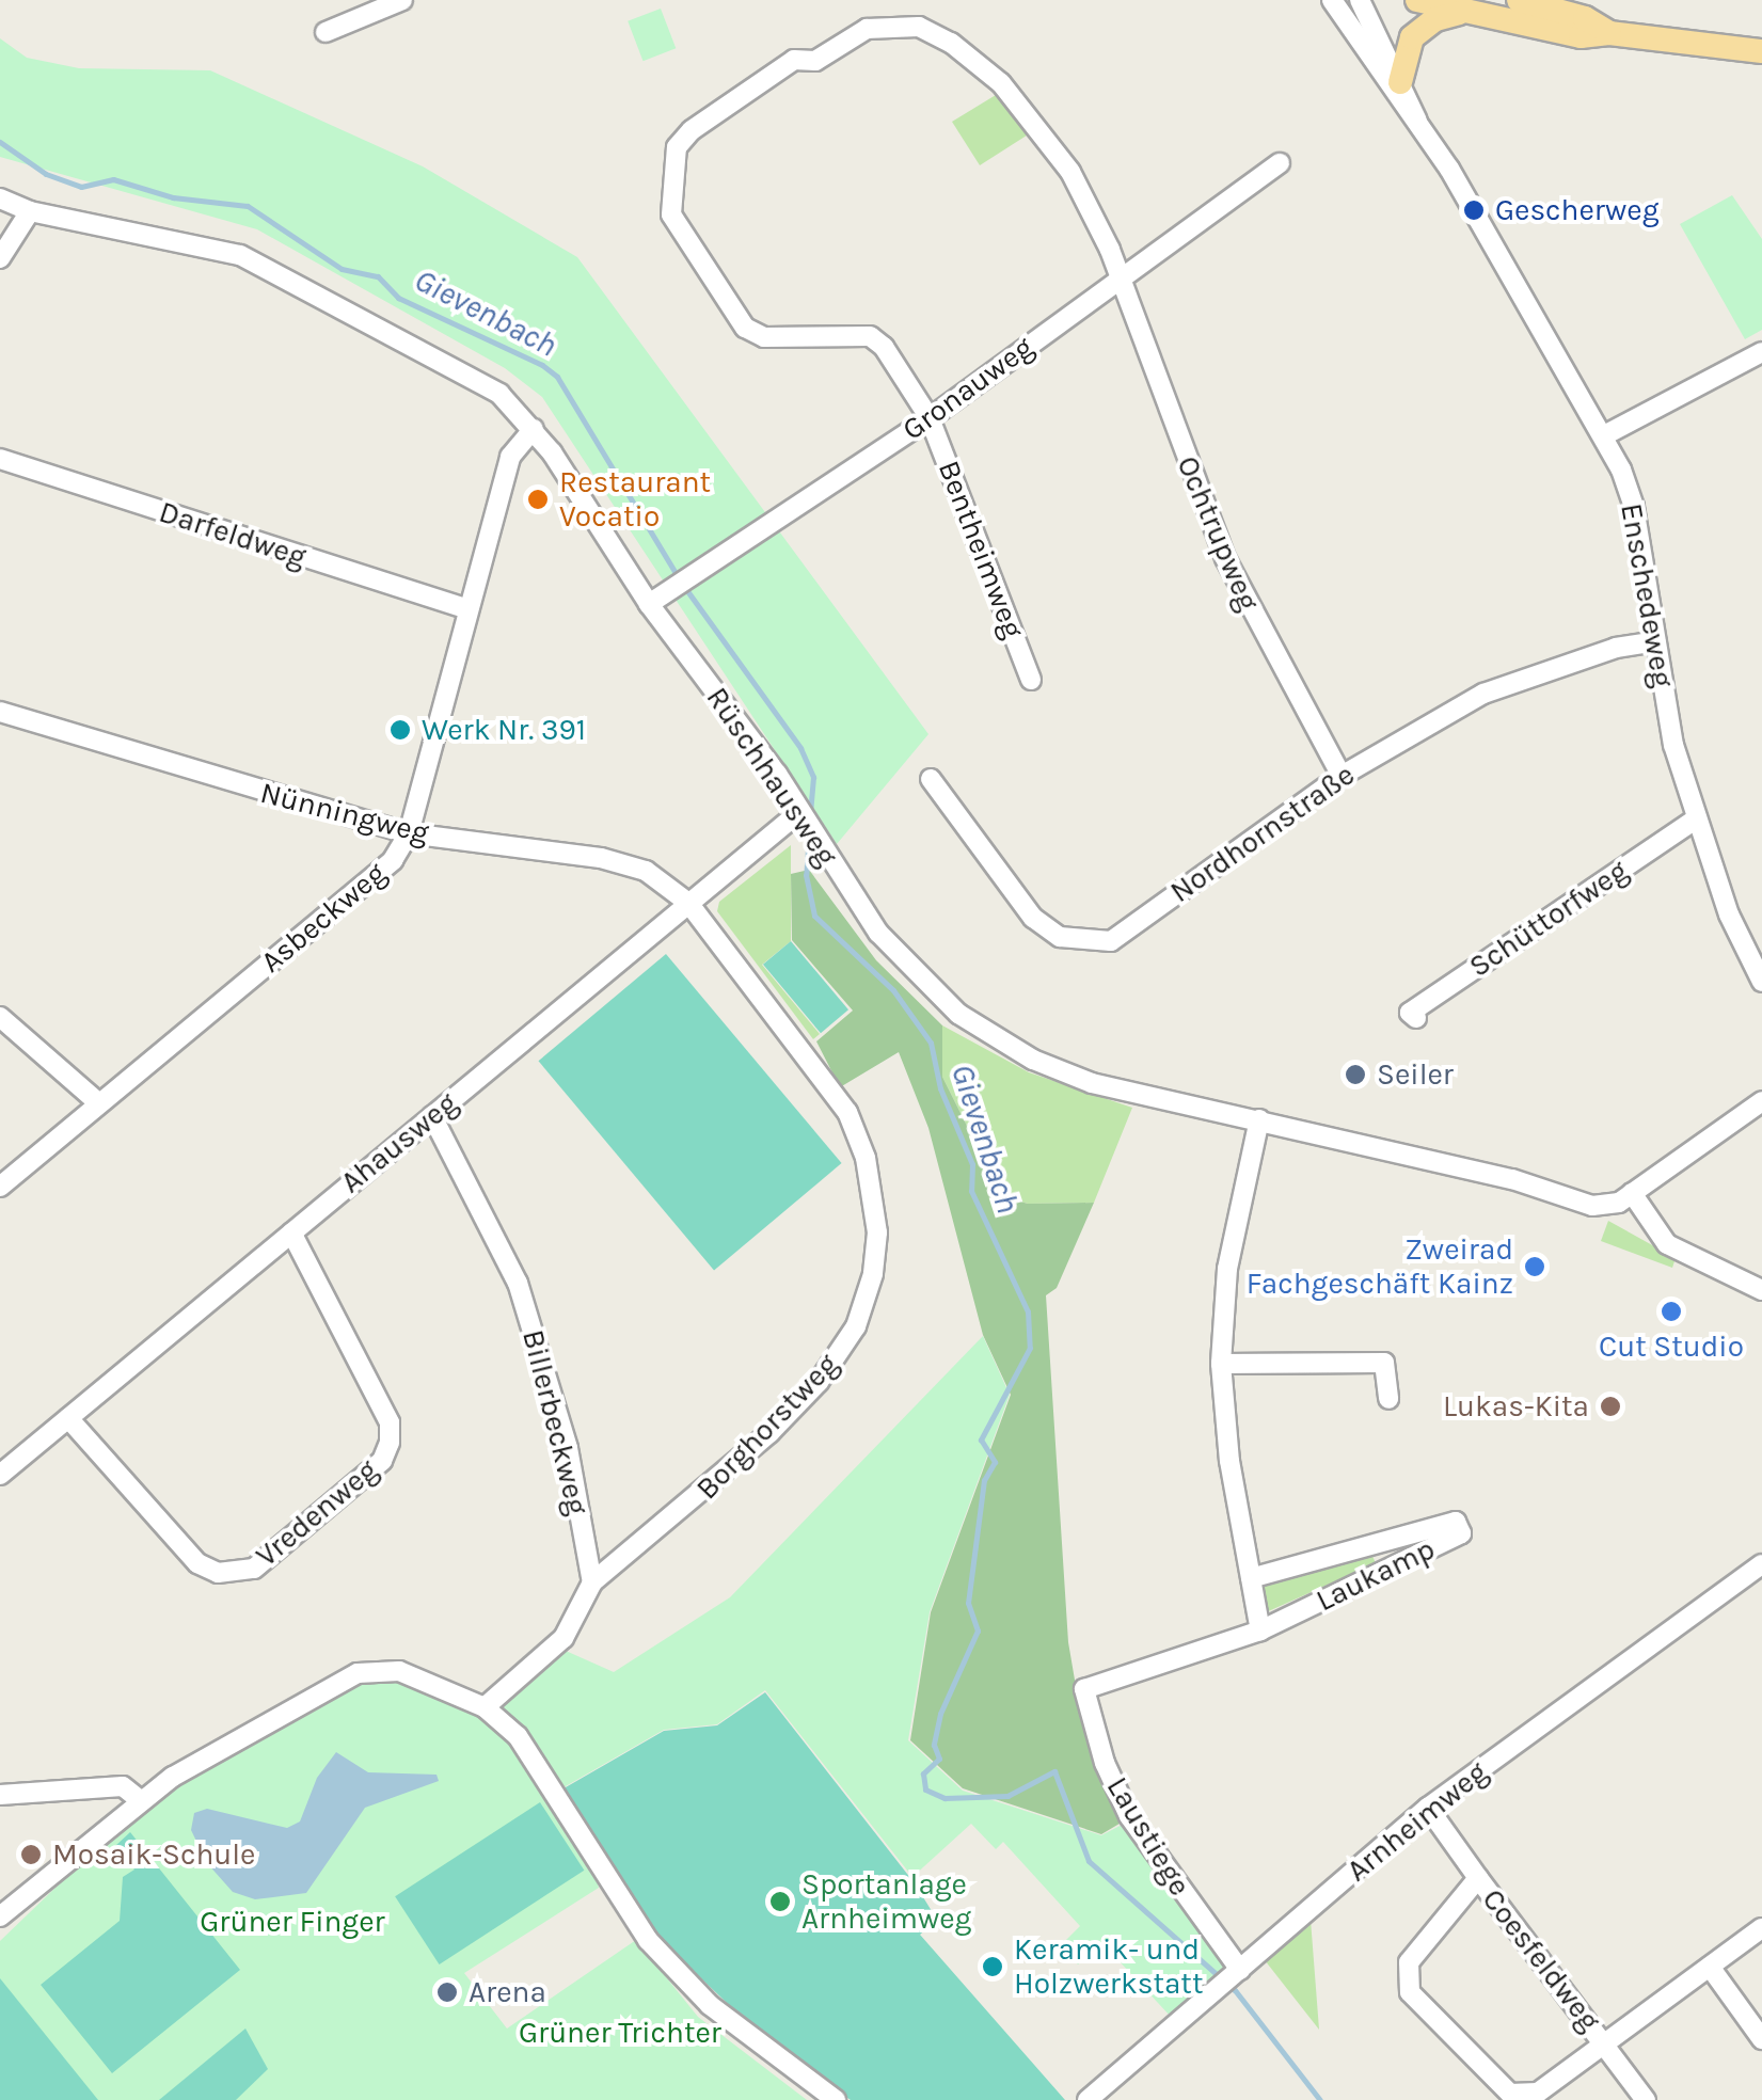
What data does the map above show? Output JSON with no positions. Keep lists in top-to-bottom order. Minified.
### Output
{"streets":{"street":["Gronauweg","Ochtrupweg","Darfeldweg","Bentheimweg","Enschedeweg","Rüschhausweg","Nünningweg","Nordhornstraße","Asbeckweg","Schüttorfweg","Ahausweg","Billerbeckweg","Borghorstweg","Vredenweg","Laukamp","Arnheimweg","Laustiege","Coesfeldweg"]},"crossings":[["Gronauweg","Ochtrupweg"],["Gronauweg","Bentheimweg"],["Gronauweg","Rüschhausweg"],["Ochtrupweg","Bentheimweg"],["Ochtrupweg","Nordhornstraße"],["Darfeldweg","Asbeckweg"],["Enschedeweg","Nordhornstraße"],["Enschedeweg","Schüttorfweg"],["Rüschhausweg","Asbeckweg"],["Rüschhausweg","Ahausweg"],["Nünningweg","Asbeckweg"],["Nünningweg","Ahausweg"],["Nünningweg","Borghorstweg"],["Ahausweg","Billerbeckweg"],["Ahausweg","Borghorstweg"],["Ahausweg","Vredenweg"],["Billerbeckweg","Borghorstweg"],["Laukamp","Laustiege"],["Arnheimweg","Laustiege"],["Arnheimweg","Coesfeldweg"]],"water":["Gievenbach"],"parks":["Grüner Finger","Grüner Trichter"],"places":["Gescherweg","Restaurant Vocatio","Werk Nr. 391","Seiler","Zweirad Fachgeschäft Kainz","Cut Studio","Lukas-Kita","Mosaik-Schule","Sportanlage Arnheimweg","Keramik- und Holzwerkstatt","Arena"]}
